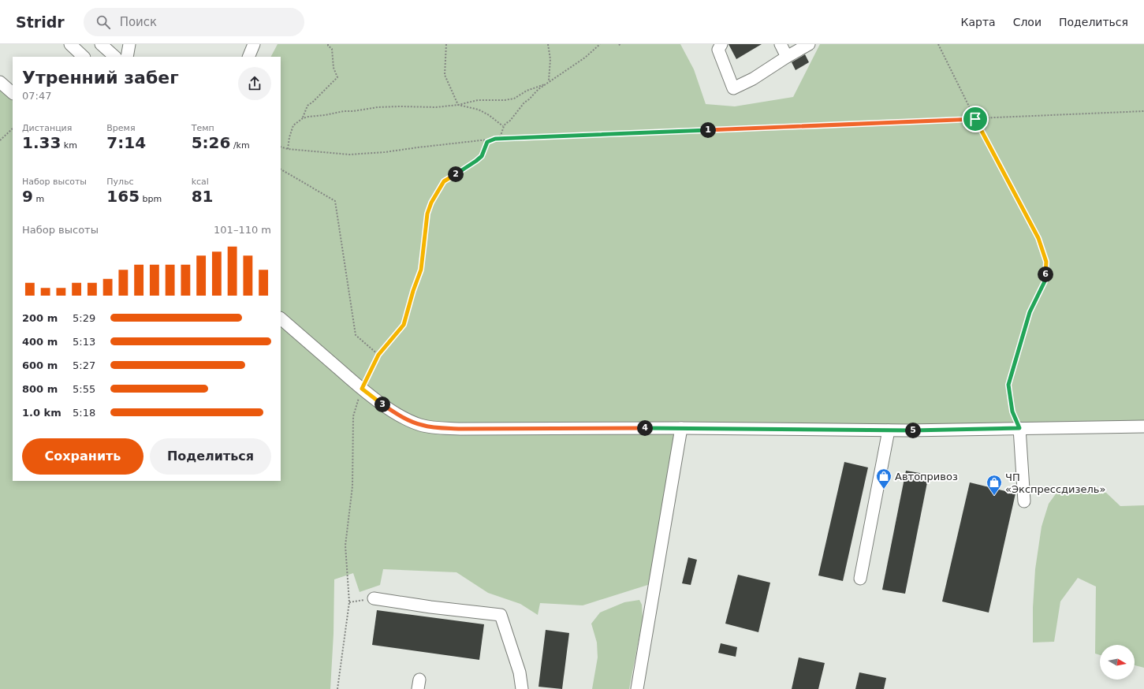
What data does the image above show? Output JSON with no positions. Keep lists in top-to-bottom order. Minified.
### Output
{"places":{"shop":["Автопривоз","ЧП «Экспрессдизель»"]},"north":"right","page":{"header":"Stridr","search":"Поиск","nav":["Карта","Слои","Поделиться"],"heading":["Утренний забег","07:47"],"stats":[["Дистанция","1.33 km"],["Время","7:14"],["Темп","5:26 /km"],["Набор высоты","9 m"],["Пульс","165 bpm"],["kcal","81"]],"pins":["1","2","6","3","4","5"],"chart":["Набор высоты","101–110 m"],"list":[{"name":"200 m","note":"5:29"},{"name":"400 m","note":"5:13"},{"name":"600 m","note":"5:27"},{"name":"800 m","note":"5:55"},{"name":"1.0 km","note":"5:18"}],"buttons":["Сохранить","Поделиться"]}}
